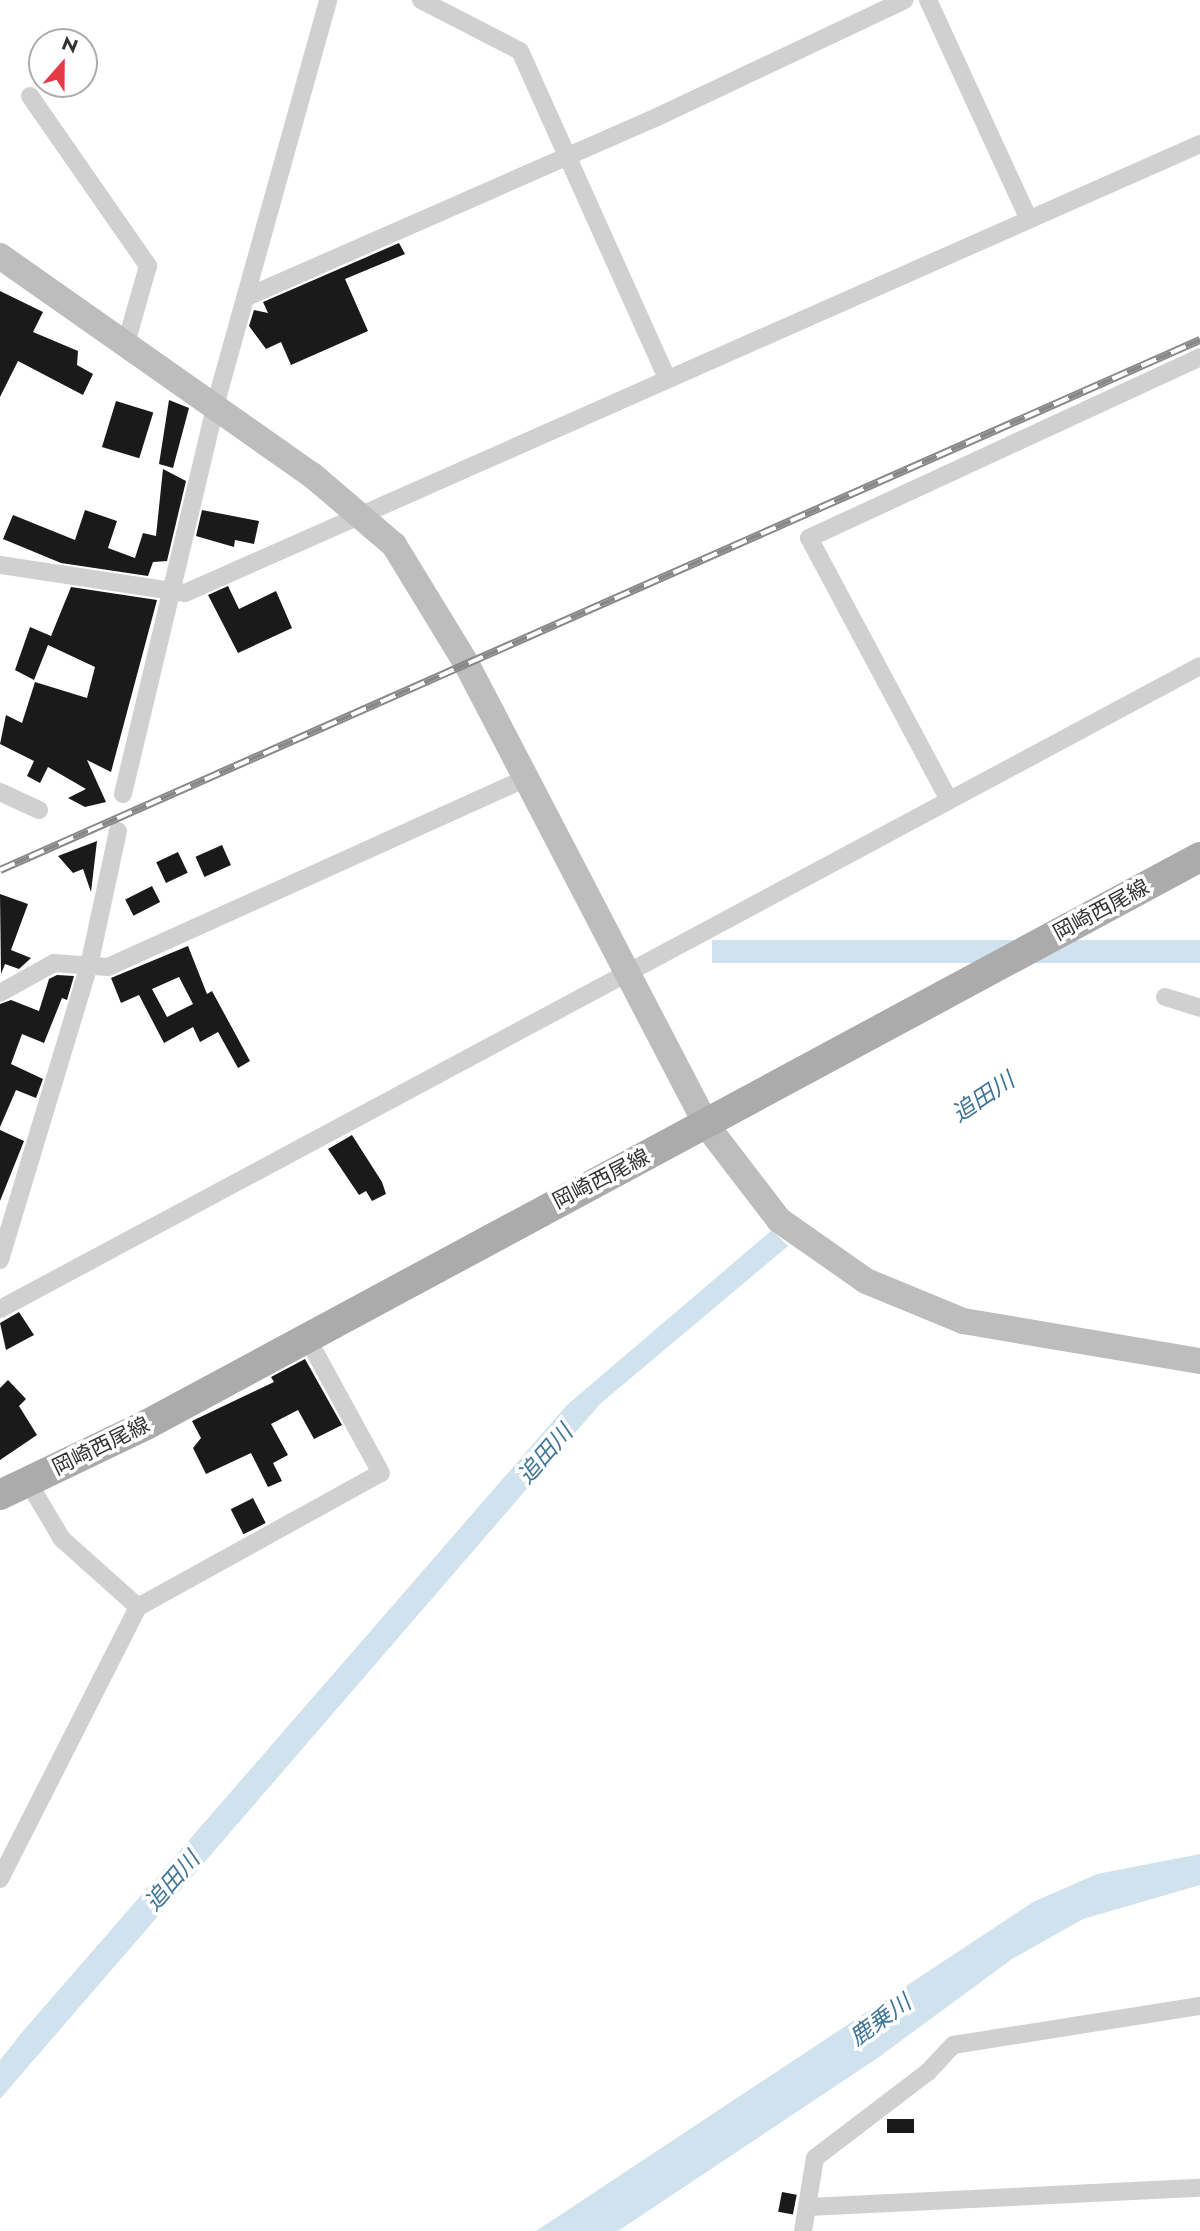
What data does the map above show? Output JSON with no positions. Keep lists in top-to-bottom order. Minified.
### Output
{"streets":{"main road":["岡崎西尾線"]},"water":["追田川","鹿乗川"],"north":"top"}
